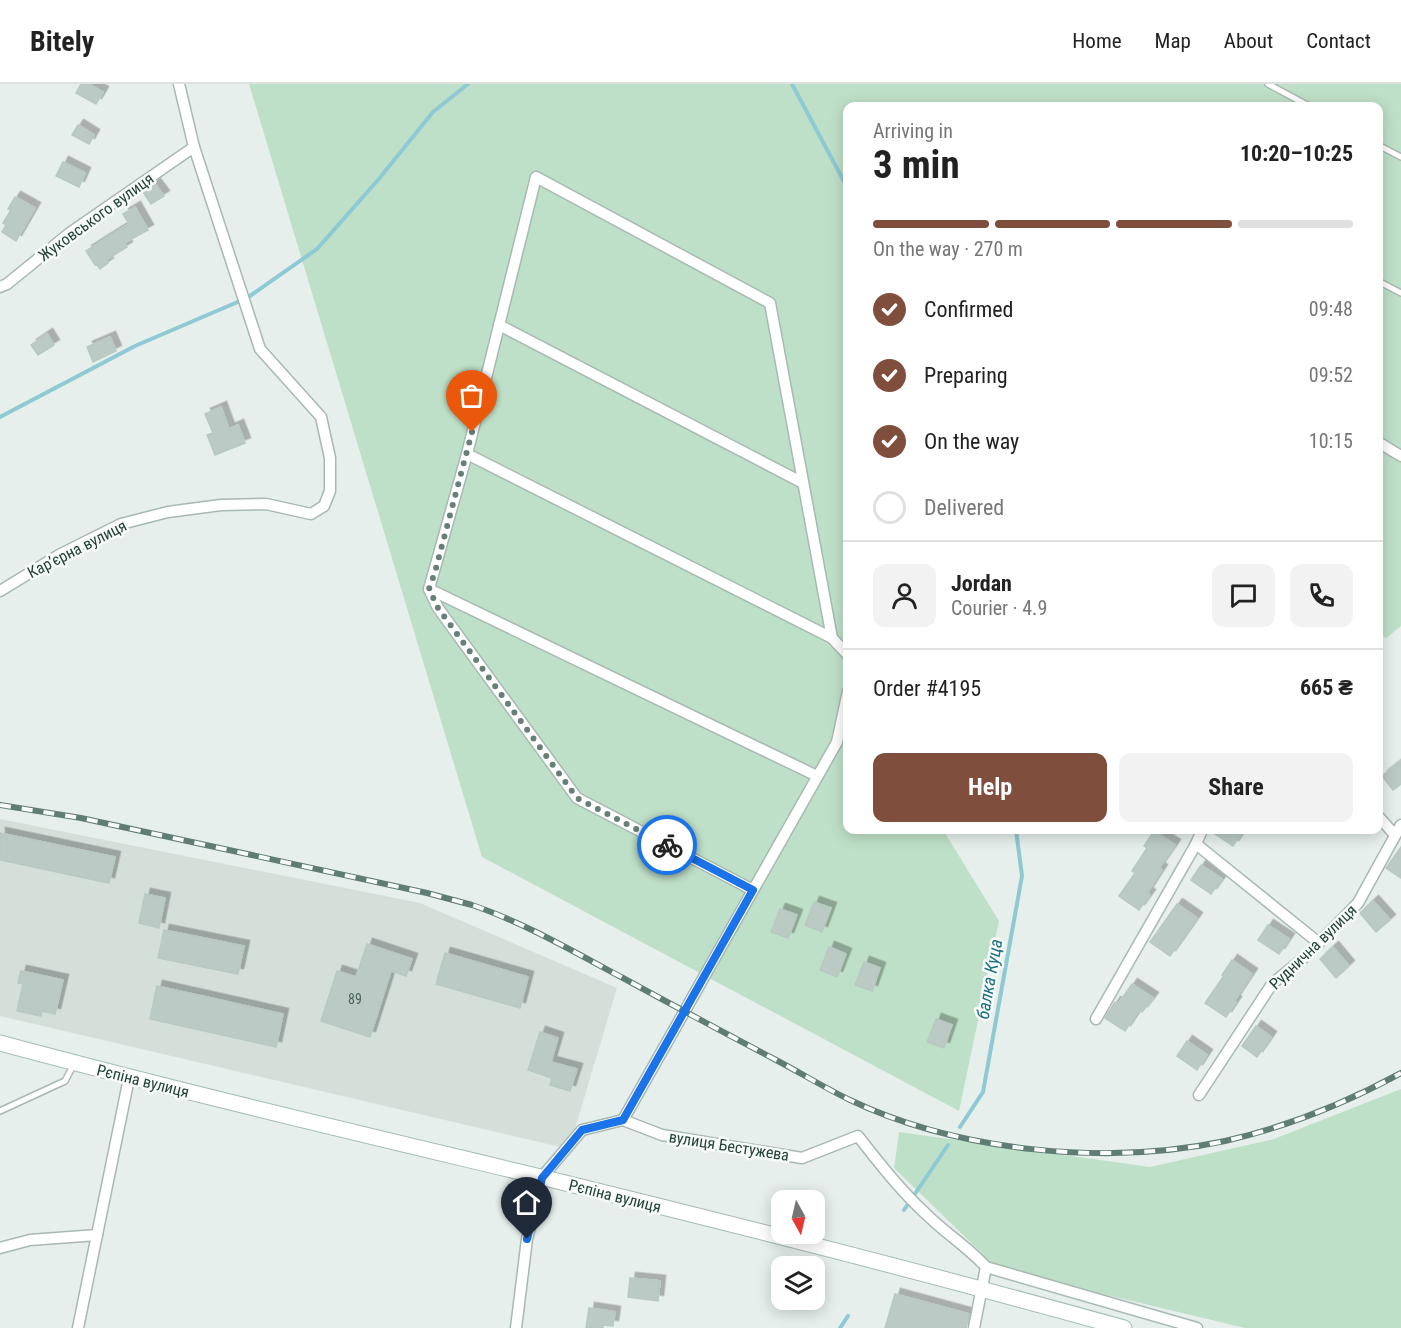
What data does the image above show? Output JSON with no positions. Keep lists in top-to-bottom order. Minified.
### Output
{"streets":{"street":["Жуковського вулиця","Карʼєрна вулиця","Руднична вулиця","Рєпіна вулиця","вулиця Бестужева"]},"crossings":[["Жуковського вулиця","Карʼєрна вулиця"]],"water":["балка Куца"],"house_numbers":["89"],"north":"bottom","page":{"header":"Bitely","nav":["Home","Map","About","Contact"],"heading":["3 min","Arriving in","10:20–10:25"],"panel":["Jordan","Courier · 4.9","Order #4195","665 ₴"],"bar":"On the way · 270 m","list":[["Confirmed","09:48"],["Preparing","09:52"],["On the way","10:15"],"Delivered"],"buttons":["Help","Share"]}}
